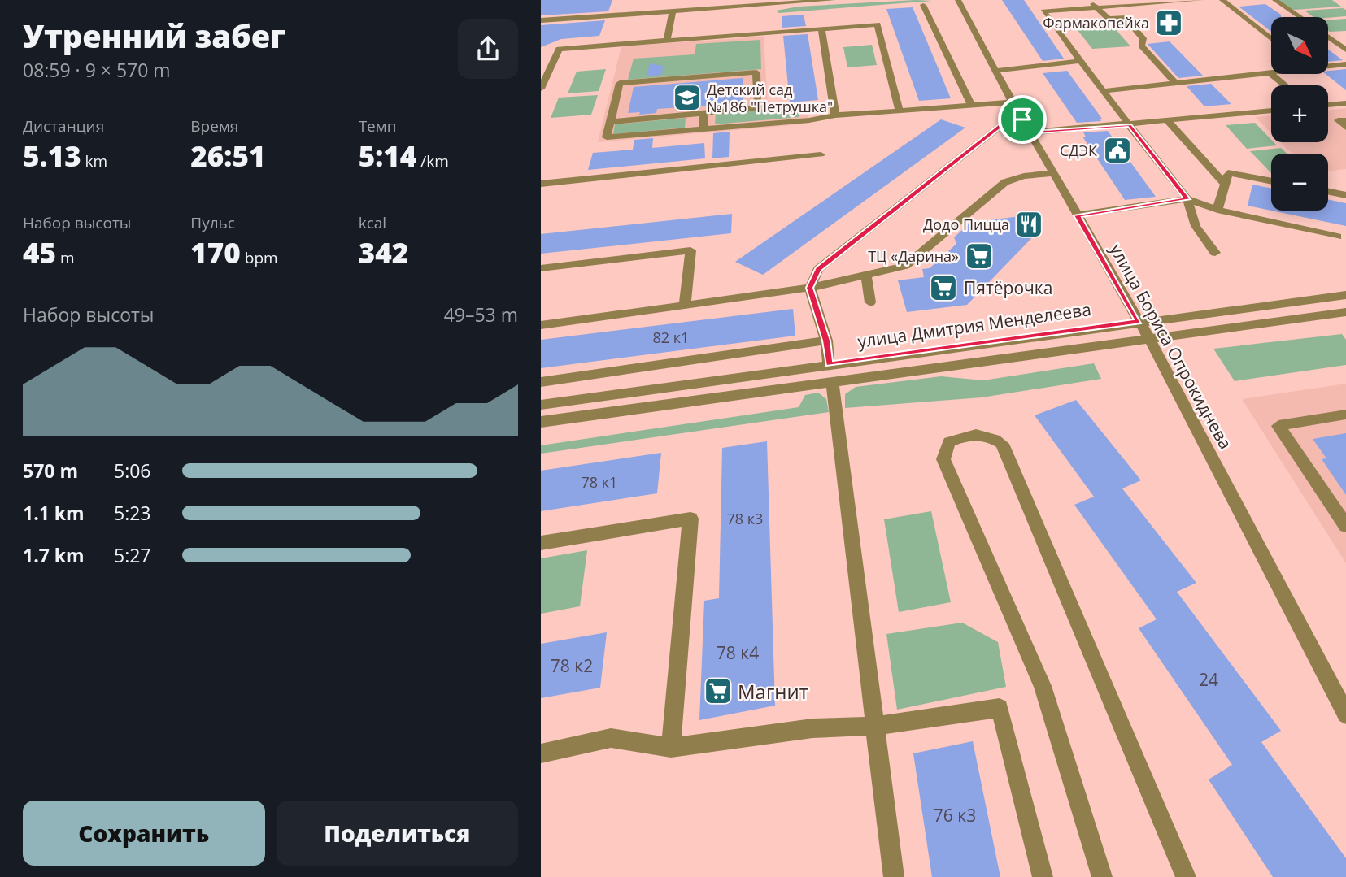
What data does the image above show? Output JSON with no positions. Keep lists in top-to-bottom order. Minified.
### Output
{"streets":{"street":["улица Дмитрия Менделеева","улица Бориса Опрокиднева"]},"crossings":[["улица Дмитрия Менделеева","улица Бориса Опрокиднева"]],"places":{"pharmacy":["Фармакопейка"],"school or university":["Детский сад №186 \"Петрушка\""],"public building":["СДЭК"],"restaurant":["Додо Пицца"],"supermarket":["ТЦ «Дарина»","Пятёрочка","Магнит"]},"house_numbers":["82 к1","78 к1","78 к3","78 к4","78 к2","24","76 к3"],"north":"bottom right","page":{"heading":["Утренний забег","08:59 · 9 × 570 m"],"map_buttons":["+","−"],"stats":[["Дистанция","5.13 km"],["Время","26:51"],["Темп","5:14 /km"],["Набор высоты","45 m"],["Пульс","170 bpm"],["kcal","342"]],"chart":["Набор высоты","49–53 m"],"list":[{"name":"570 m","note":"5:06"},{"name":"1.1 km","note":"5:23"},{"name":"1.7 km","note":"5:27"}],"buttons":["Сохранить","Поделиться"]}}
